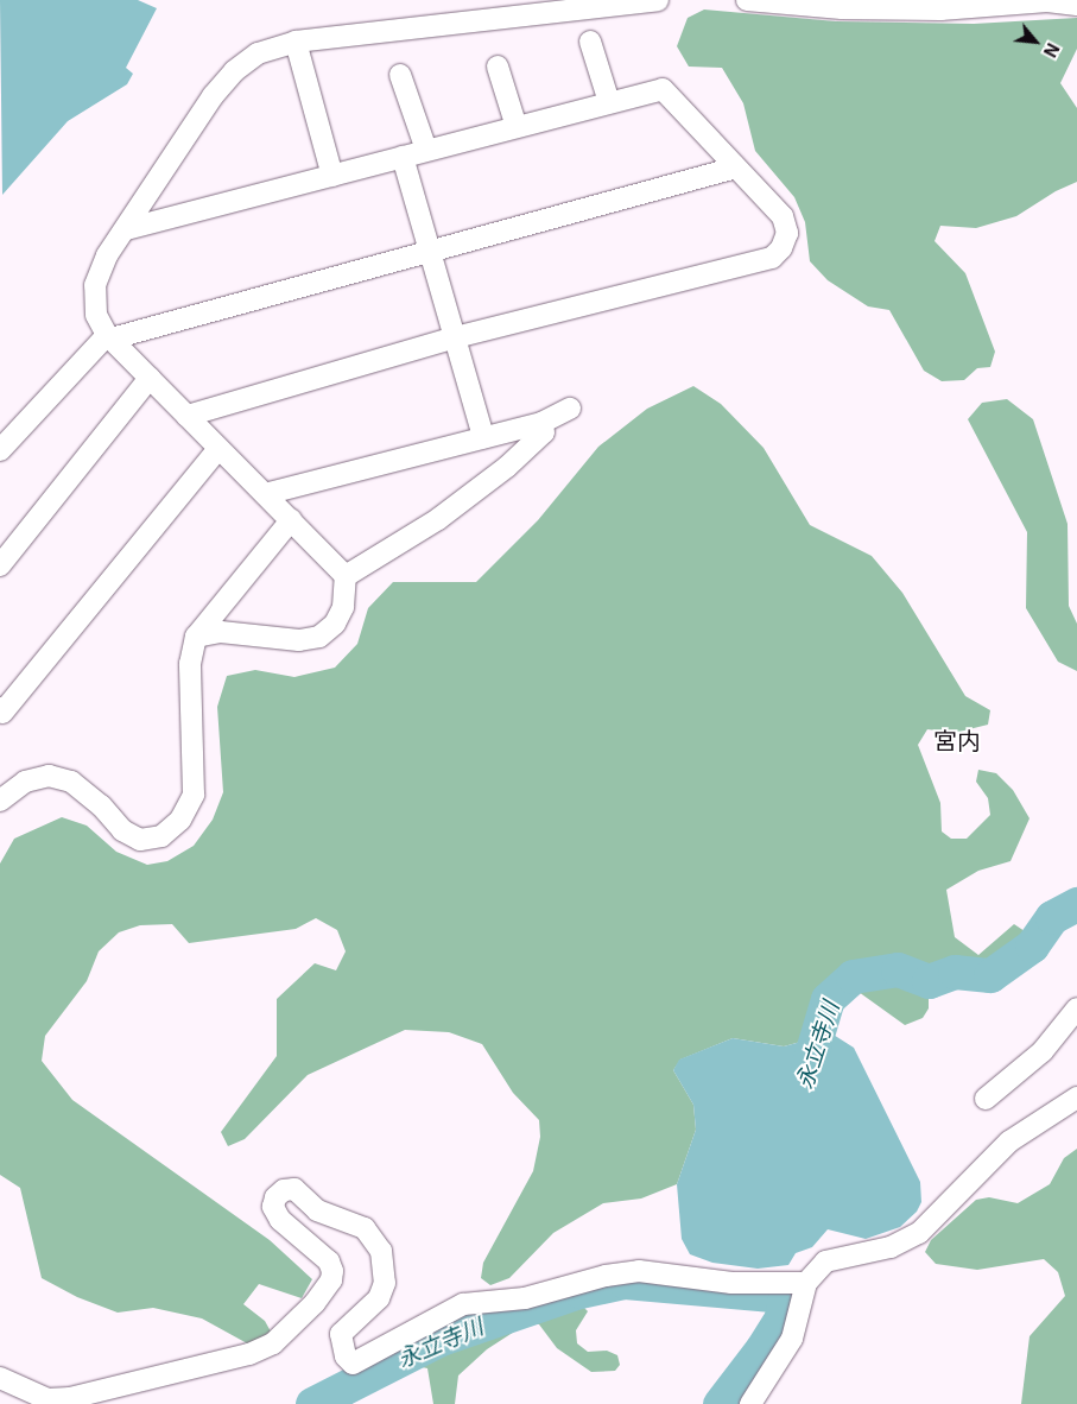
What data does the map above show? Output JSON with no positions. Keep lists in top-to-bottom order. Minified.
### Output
{"districts":["宮内"],"water":["永立寺川"],"north":"bottom right"}
